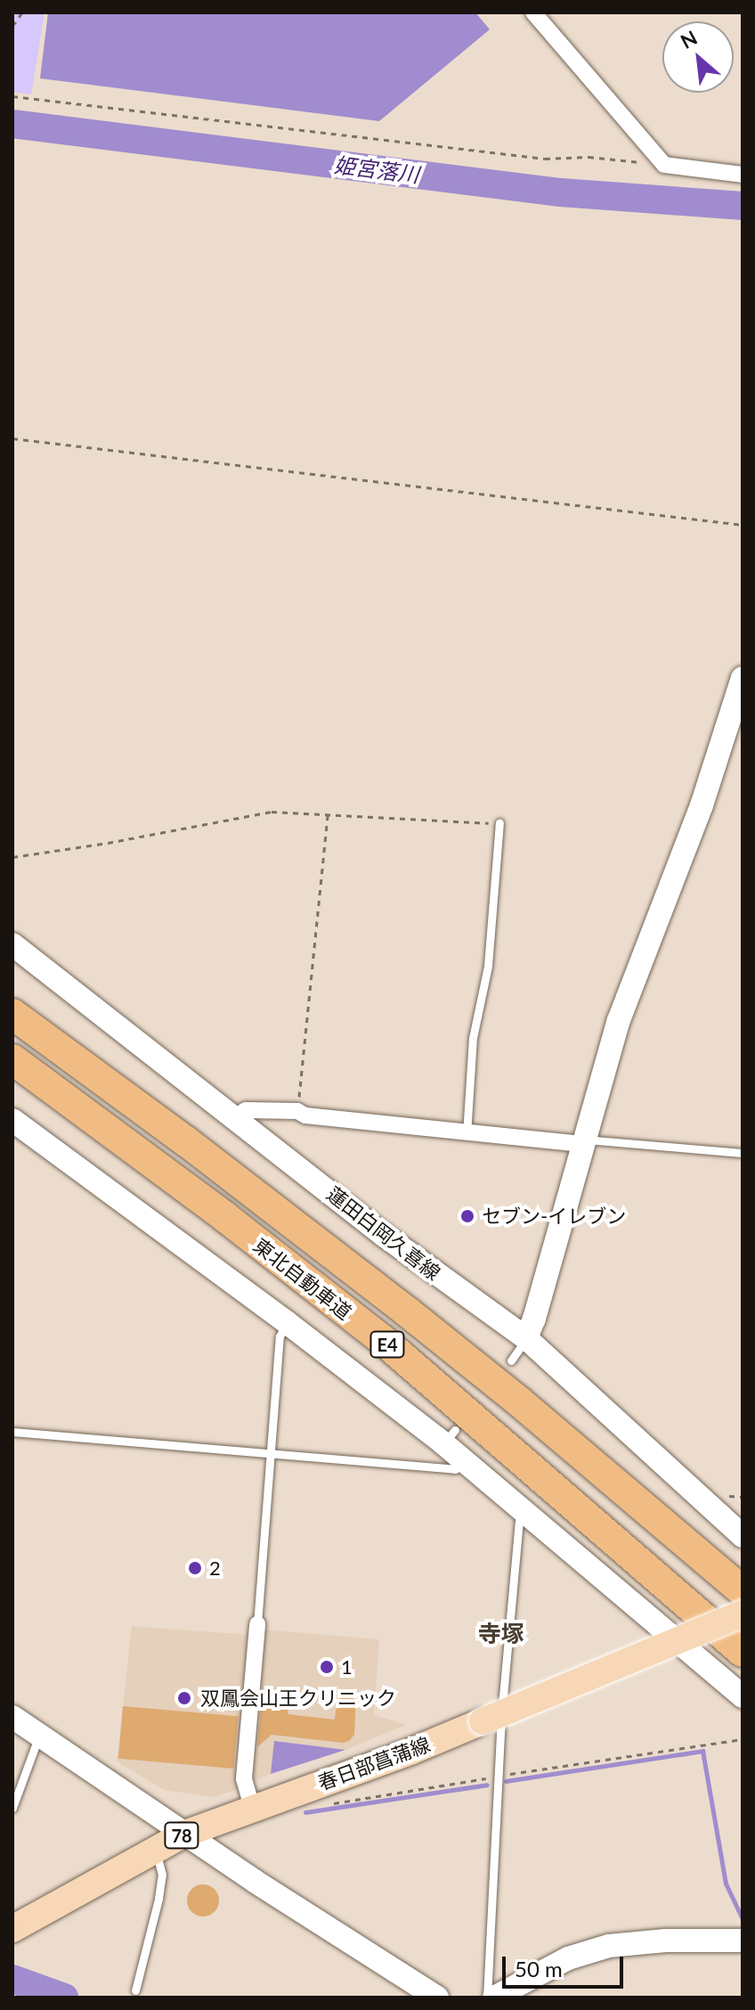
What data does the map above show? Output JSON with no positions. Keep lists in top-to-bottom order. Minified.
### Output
{"streets":{"highway":["東北自動車道","E4"],"main road":["春日部菖蒲線","78"],"street":["蓮田白岡久喜線"]},"districts":["寺塚"],"water":["姫宮落川"],"places":["セブン-イレブン","2","1","双鳳会山王クリニック"],"scale_bar":"50 m","north":"top left"}
